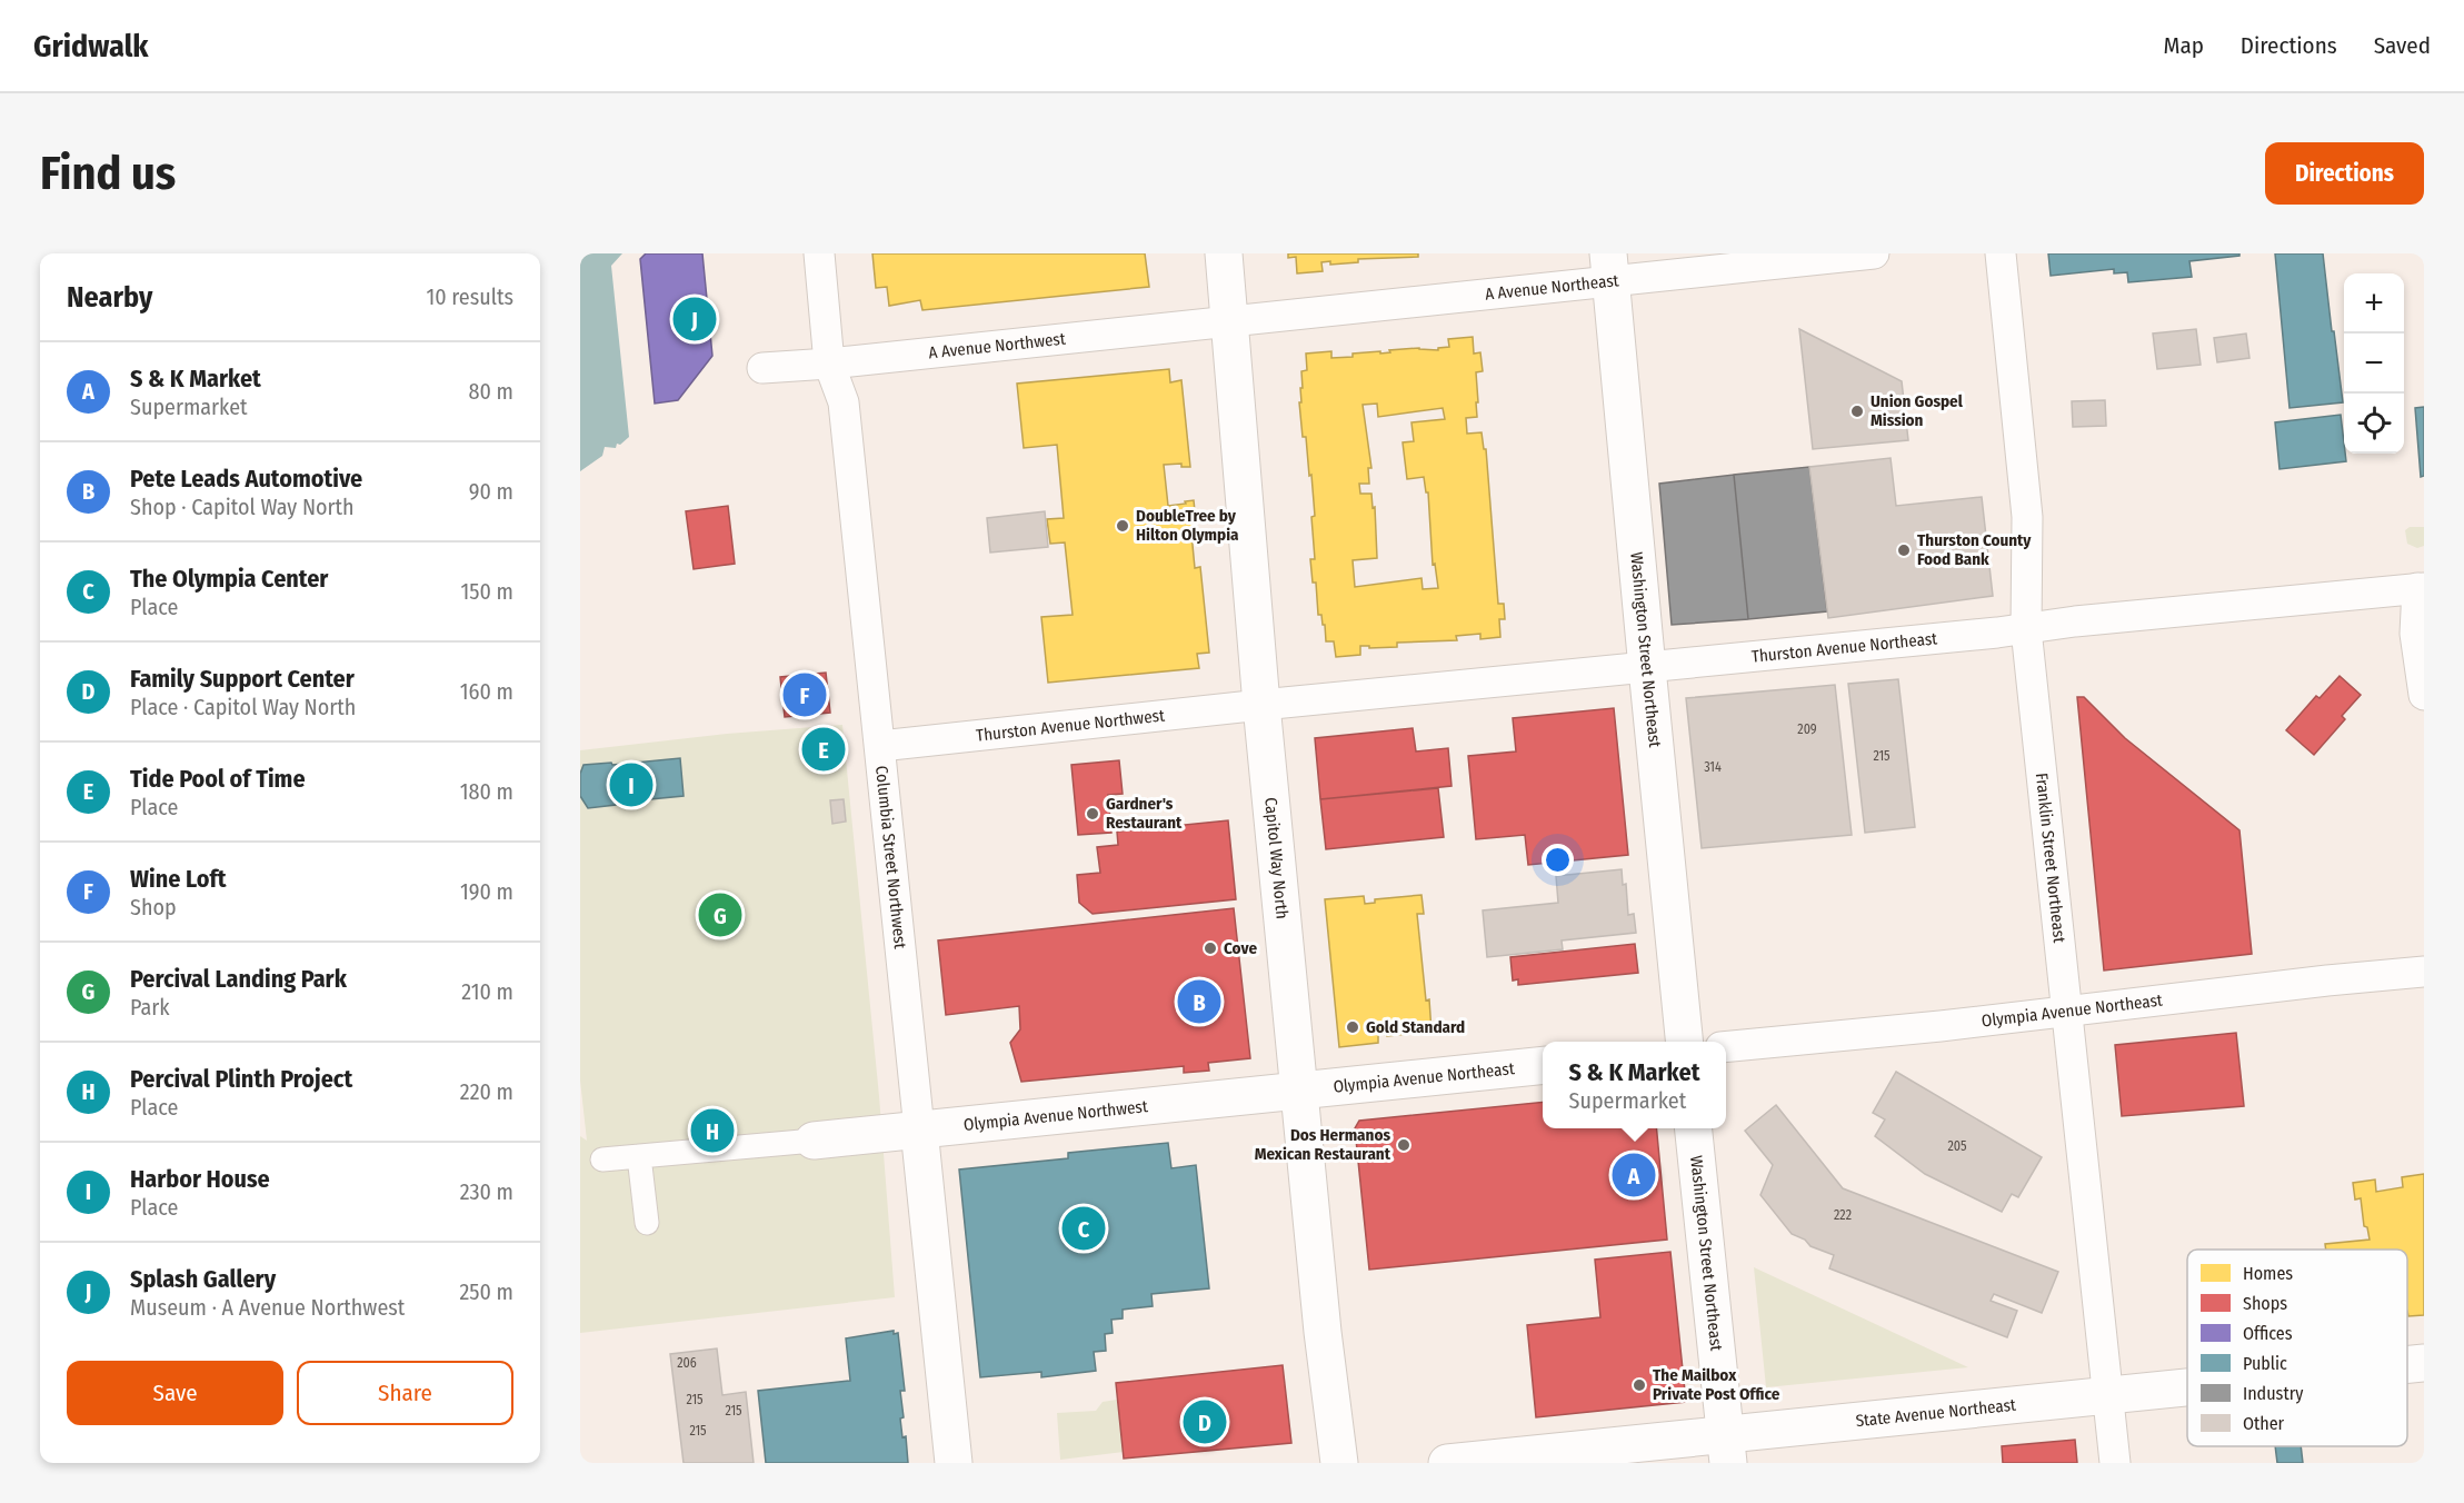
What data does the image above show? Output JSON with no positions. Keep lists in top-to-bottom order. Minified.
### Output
{"streets":{"street":["A Avenue Northeast","A Avenue Northwest","Thurston Avenue Northeast","Washington Street Northeast","Thurston Avenue Northwest","Columbia Street Northwest","Capitol Way North","Franklin Street Northeast","Olympia Avenue Northeast","Olympia Avenue Northwest","State Avenue Northeast"]},"crossings":[["A Avenue Northeast","A Avenue Northwest"],["A Avenue Northeast","Washington Street Northeast"],["A Avenue Northeast","Capitol Way North"],["A Avenue Northwest","Columbia Street Northwest"],["A Avenue Northwest","Capitol Way North"],["Thurston Avenue Northeast","Washington Street Northeast"],["Thurston Avenue Northeast","Thurston Avenue Northwest"],["Thurston Avenue Northeast","Capitol Way North"],["Thurston Avenue Northeast","Franklin Street Northeast"],["Washington Street Northeast","State Avenue Northeast"],["Thurston Avenue Northwest","Columbia Street Northwest"],["Thurston Avenue Northwest","Capitol Way North"],["Columbia Street Northwest","Olympia Avenue Northwest"],["Capitol Way North","Olympia Avenue Northeast"],["Capitol Way North","Olympia Avenue Northwest"],["Franklin Street Northeast","Olympia Avenue Northeast"],["Franklin Street Northeast","State Avenue Northeast"],["Olympia Avenue Northeast","Olympia Avenue Northwest"]],"places":["Union Gospel Mission","DoubleTree by Hilton Olympia","Thurston County Food Bank","Gardner's Restaurant","Cove","Gold Standard","Dos Hermanos Mexican Restaurant","The Mailbox Private Post Office"],"house_numbers":["209","215","314","205","222","206","215","215","215"],"legend":["Homes","Shops","Offices","Public","Industry","Other"],"page":{"header":"Gridwalk","nav":["Map","Directions","Saved"],"buttons":["Directions",["Save","Share"]],"title":"Find us","heading":["Nearby","10 results"],"map_buttons":["+","−"],"pins":["J","F","E","I","G","B","H","A","C","D"],"list":[{"mark":"A","name":"S & K Market","note":"Supermarket","value":"80 m"},{"mark":"B","name":"Pete Leads Automotive","note":"Shop · Capitol Way North","value":"90 m"},{"mark":"C","name":"The Olympia Center","note":"Place","value":"150 m"},{"mark":"D","name":"Family Support Center","note":"Place · Capitol Way North","value":"160 m"},{"mark":"E","name":"Tide Pool of Time","note":"Place","value":"180 m"},{"mark":"F","name":"Wine Loft","note":"Shop","value":"190 m"},{"mark":"G","name":"Percival Landing Park","note":"Park","value":"210 m"},{"mark":"H","name":"Percival Plinth Project","note":"Place","value":"220 m"},{"mark":"I","name":"Harbor House","note":"Place","value":"230 m"},{"mark":"J","name":"Splash Gallery","note":"Museum · A Avenue Northwest","value":"250 m"}],"popup":["S & K Market","Supermarket"]}}
